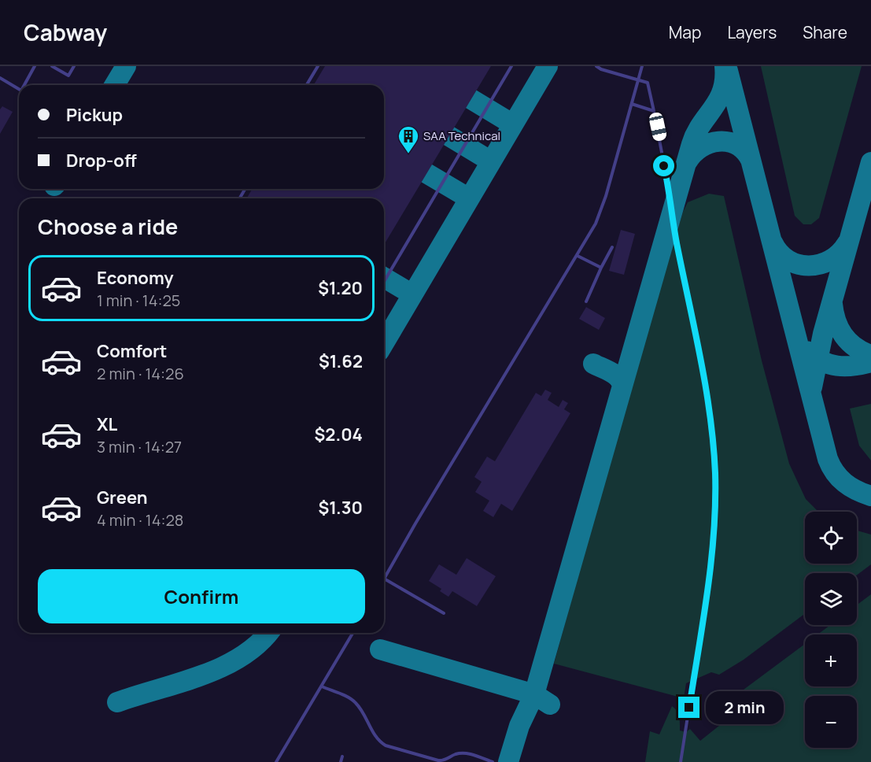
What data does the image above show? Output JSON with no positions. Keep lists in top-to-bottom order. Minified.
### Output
{"places":{"building":["SAA Technical"]},"page":{"header":"Cabway","nav":["Map","Layers","Share"],"banner":["Pickup","Drop-off"],"heading":"Choose a ride","list":[{"name":"Economy","note":"1 min · 14:25","value":"$1.20"},{"name":"Comfort","note":"2 min · 14:26","value":"$1.62"},{"name":"XL","note":"3 min · 14:27","value":"$2.04"},{"name":"Green","note":"4 min · 14:28","value":"$1.30"}],"map_buttons":["+","−"],"buttons":"Confirm","bubble":"2 min"}}
